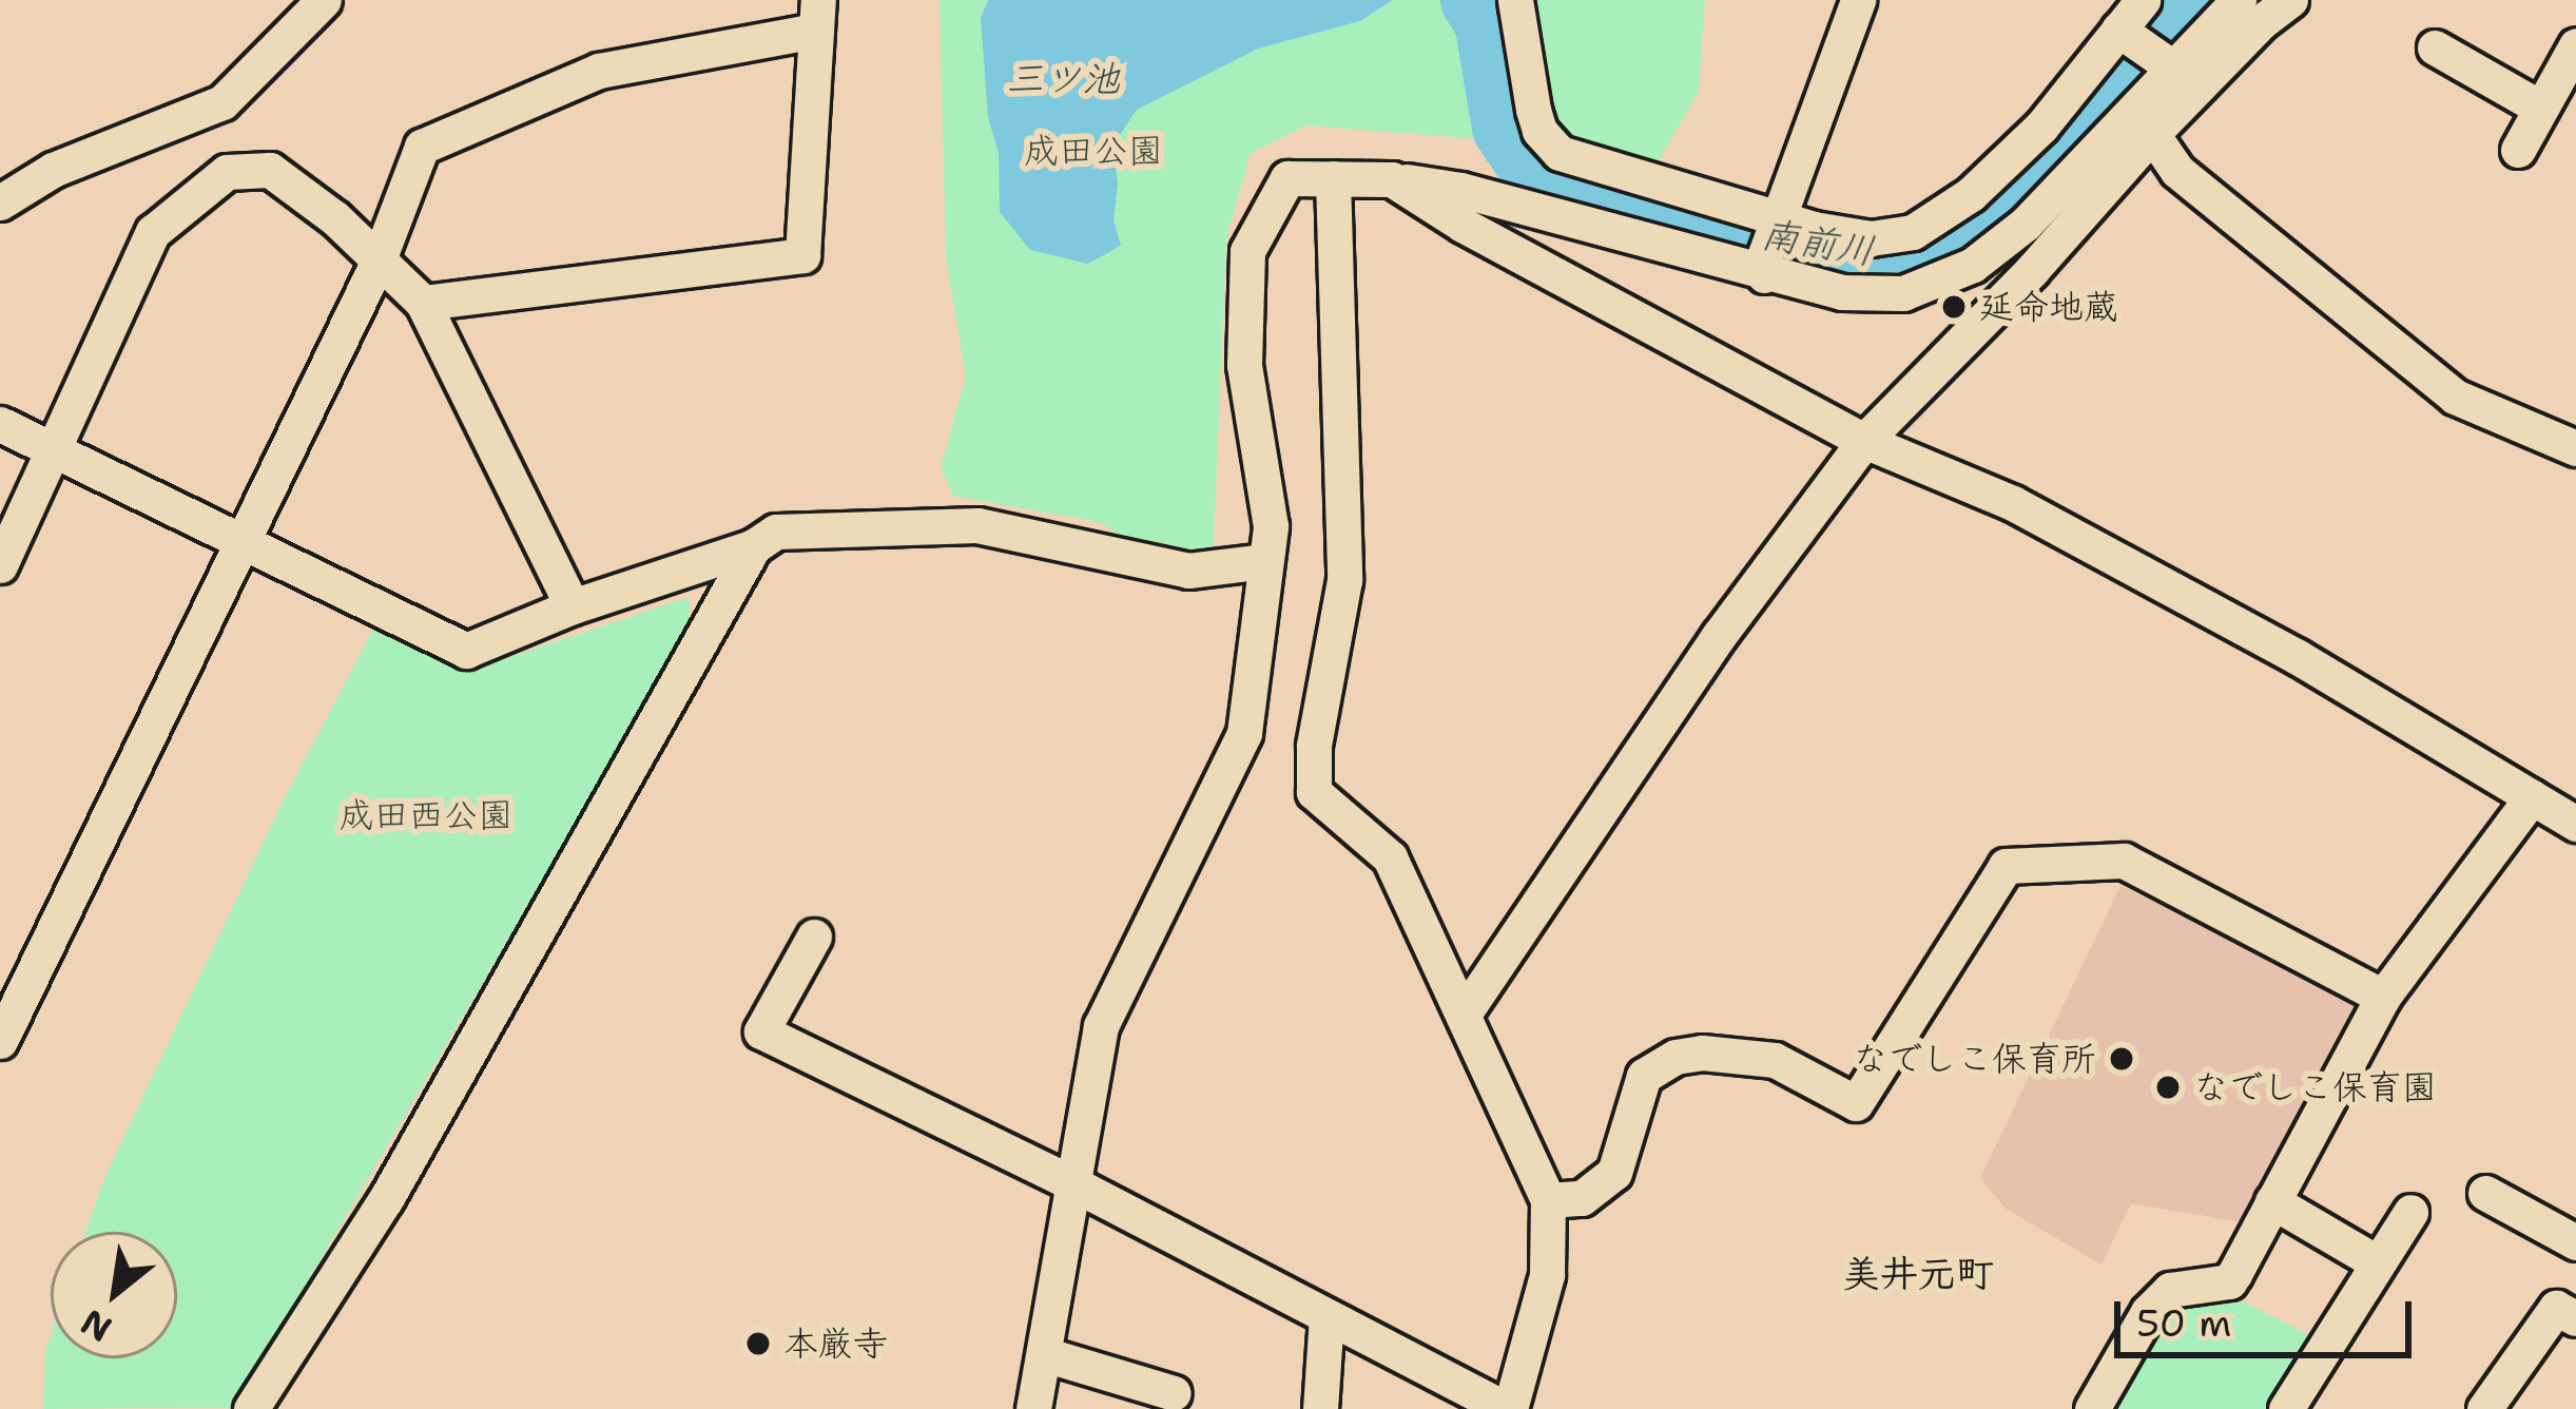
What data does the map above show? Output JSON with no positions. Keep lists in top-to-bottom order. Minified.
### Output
{"districts":["美井元町"],"water":["三ツ池","南前川"],"parks":["成田公園","成田西公園"],"places":["延命地蔵","なでしこ保育所","なでしこ保育園","本厳寺"],"scale_bar":"50 m","north":"bottom left"}
